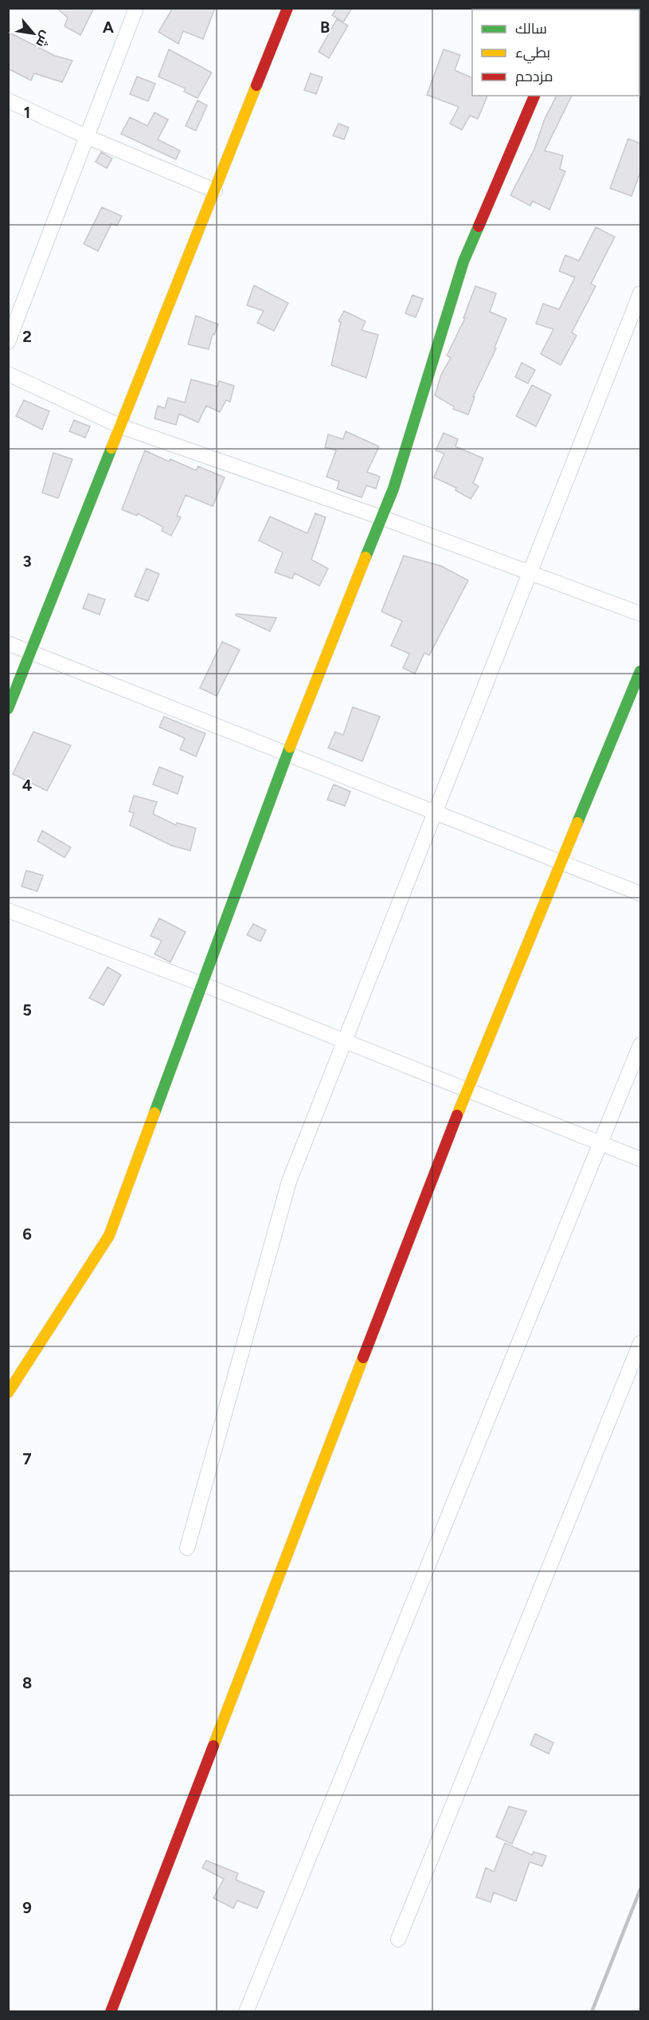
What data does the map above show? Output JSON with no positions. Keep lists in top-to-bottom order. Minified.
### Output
{"legend":["سالك","بطيء","مزدحم"],"north":"bottom right","grid":{"columns":["A","B"],"rows":["1","2","3","4","5","6","7","8","9"]}}
